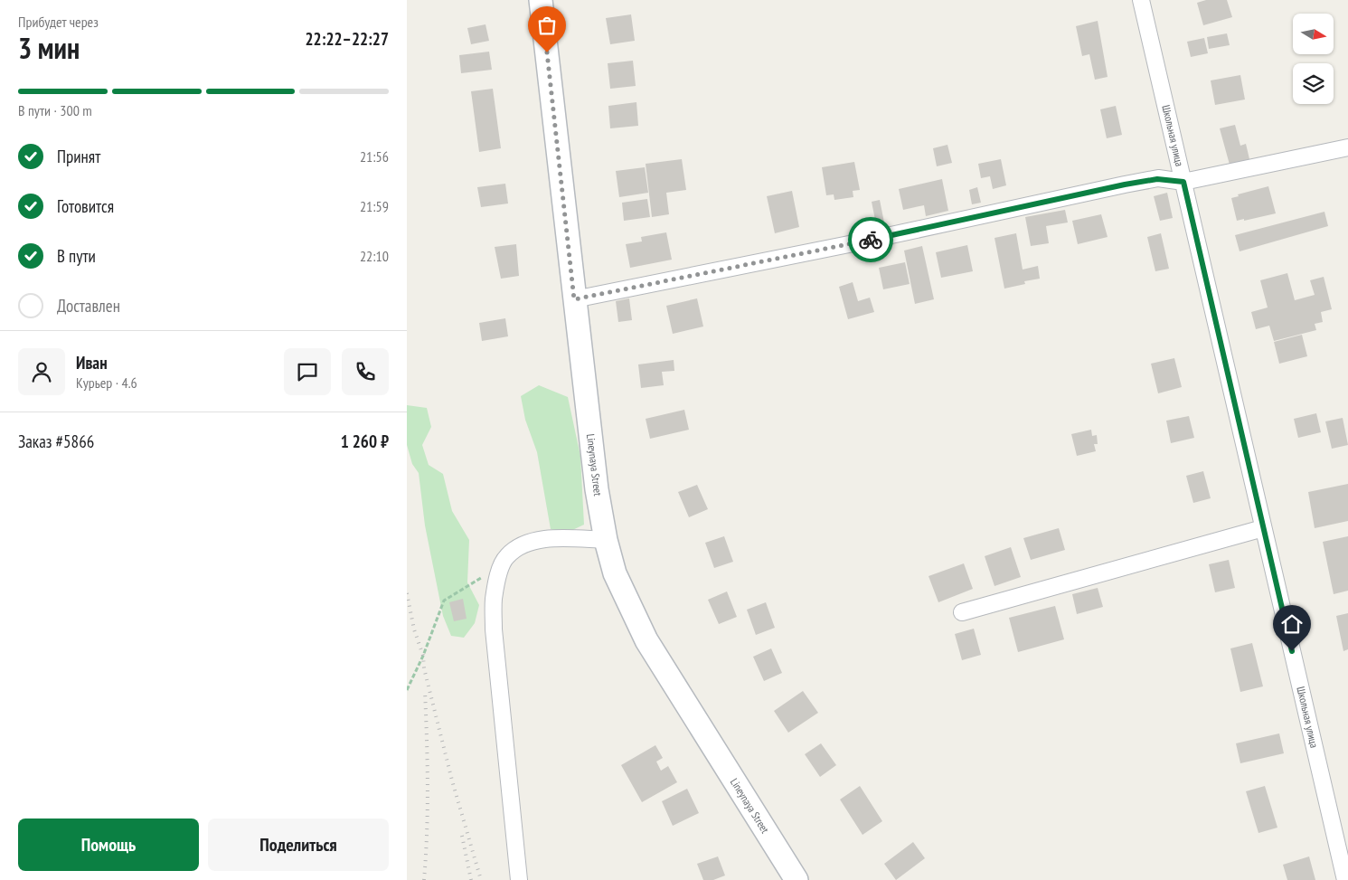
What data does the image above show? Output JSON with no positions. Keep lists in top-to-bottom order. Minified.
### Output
{"streets":{"main road":["Lineynaya Street"],"street":["Школьная улица"]},"north":"right","page":{"heading":["3 мин","Прибудет через","22:22–22:27"],"panel":["Иван","Курьер · 4.6","Заказ #5866","1 260 ₽"],"bar":"В пути · 300 m","list":[["Принят","21:56"],["Готовится","21:59"],["В пути","22:10"],"Доставлен"],"buttons":["Помощь","Поделиться"]}}
